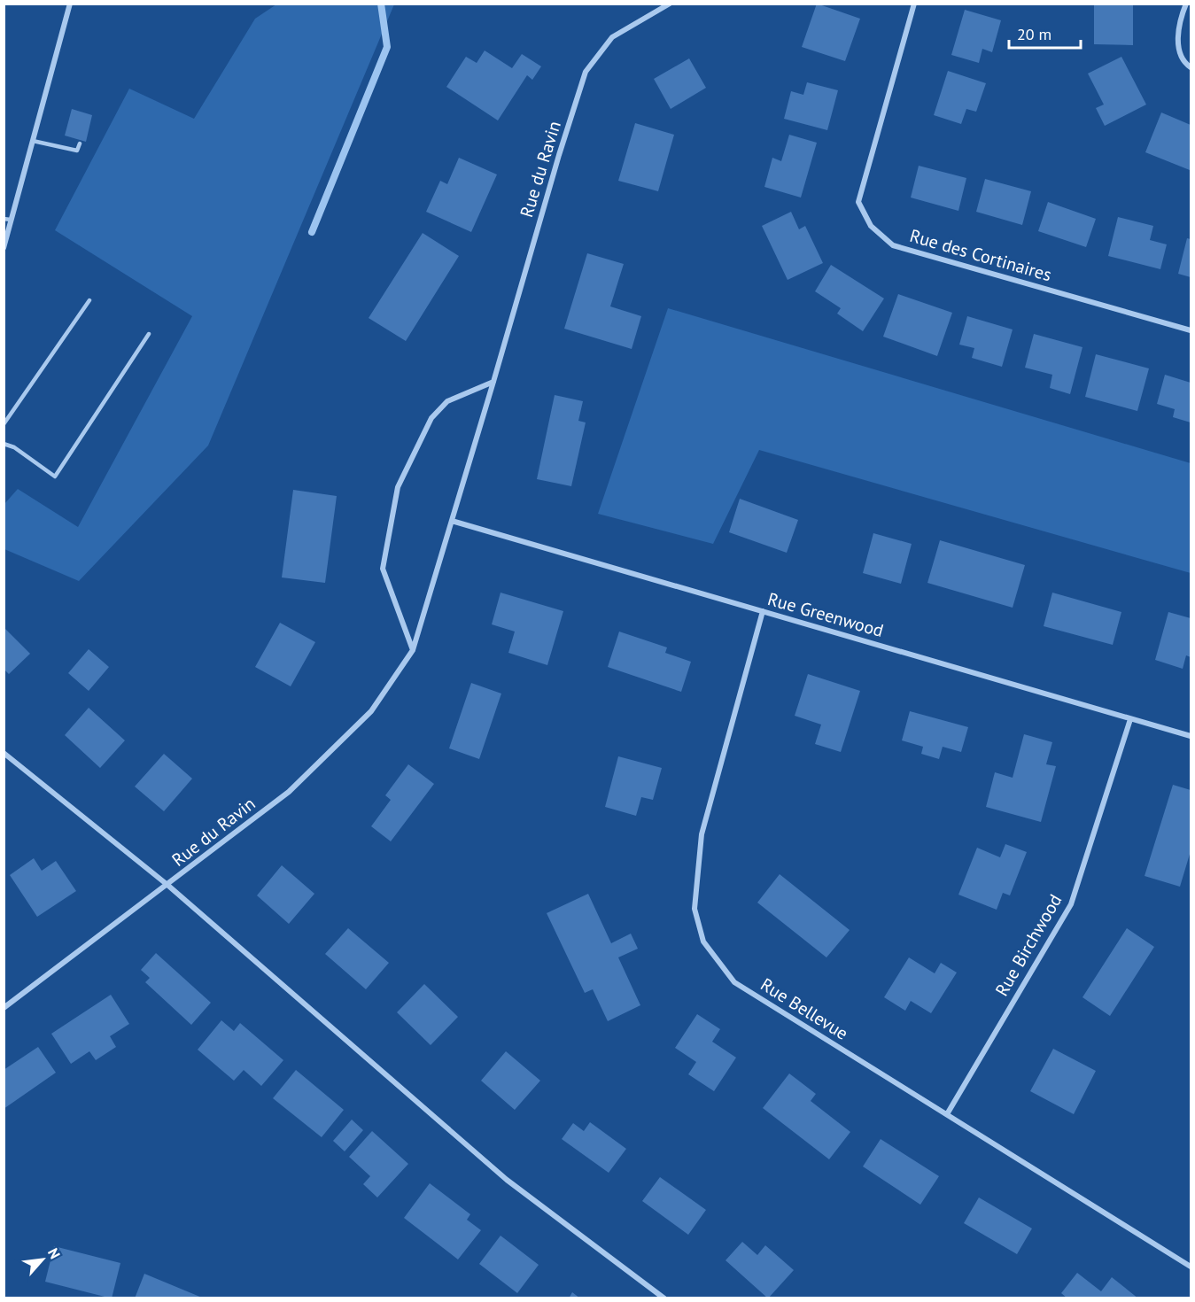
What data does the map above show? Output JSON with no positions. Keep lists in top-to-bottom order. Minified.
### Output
{"streets":{"street":["Rue du Ravin","Rue des Cortinaires","Rue Greenwood","Rue Birchwood","Rue Bellevue"]},"crossings":[["Rue du Ravin","Rue Greenwood"],["Rue Greenwood","Rue Birchwood"],["Rue Greenwood","Rue Bellevue"],["Rue Birchwood","Rue Bellevue"]],"scale_bar":"20 m","north":"top right"}
